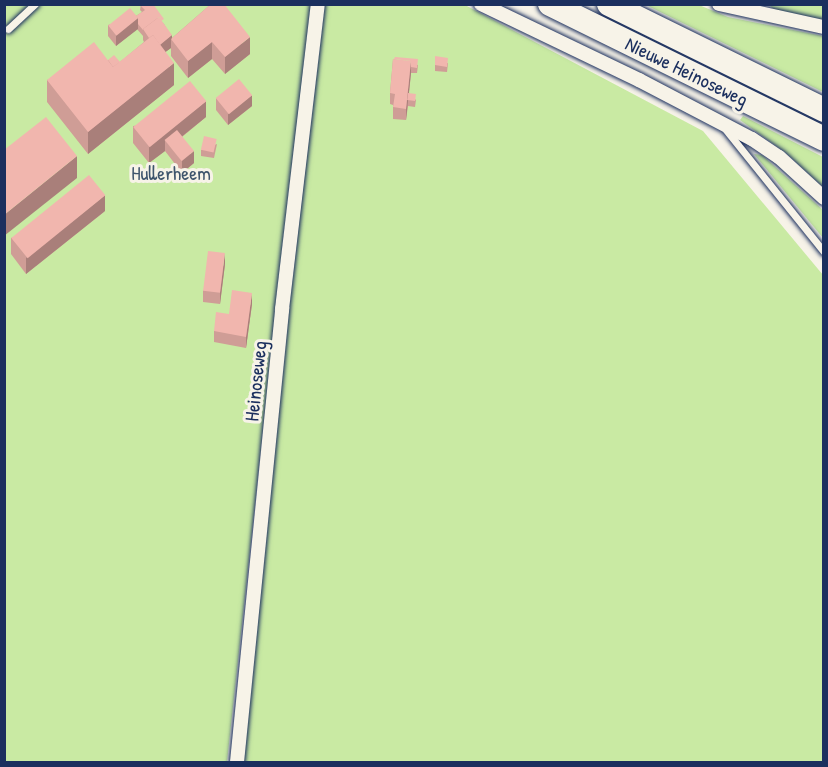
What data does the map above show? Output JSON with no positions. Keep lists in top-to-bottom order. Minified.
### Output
{"streets":{"highway":["Nieuwe Heinoseweg"],"street":["Heinoseweg"]},"parks":["Hullerheem"]}
